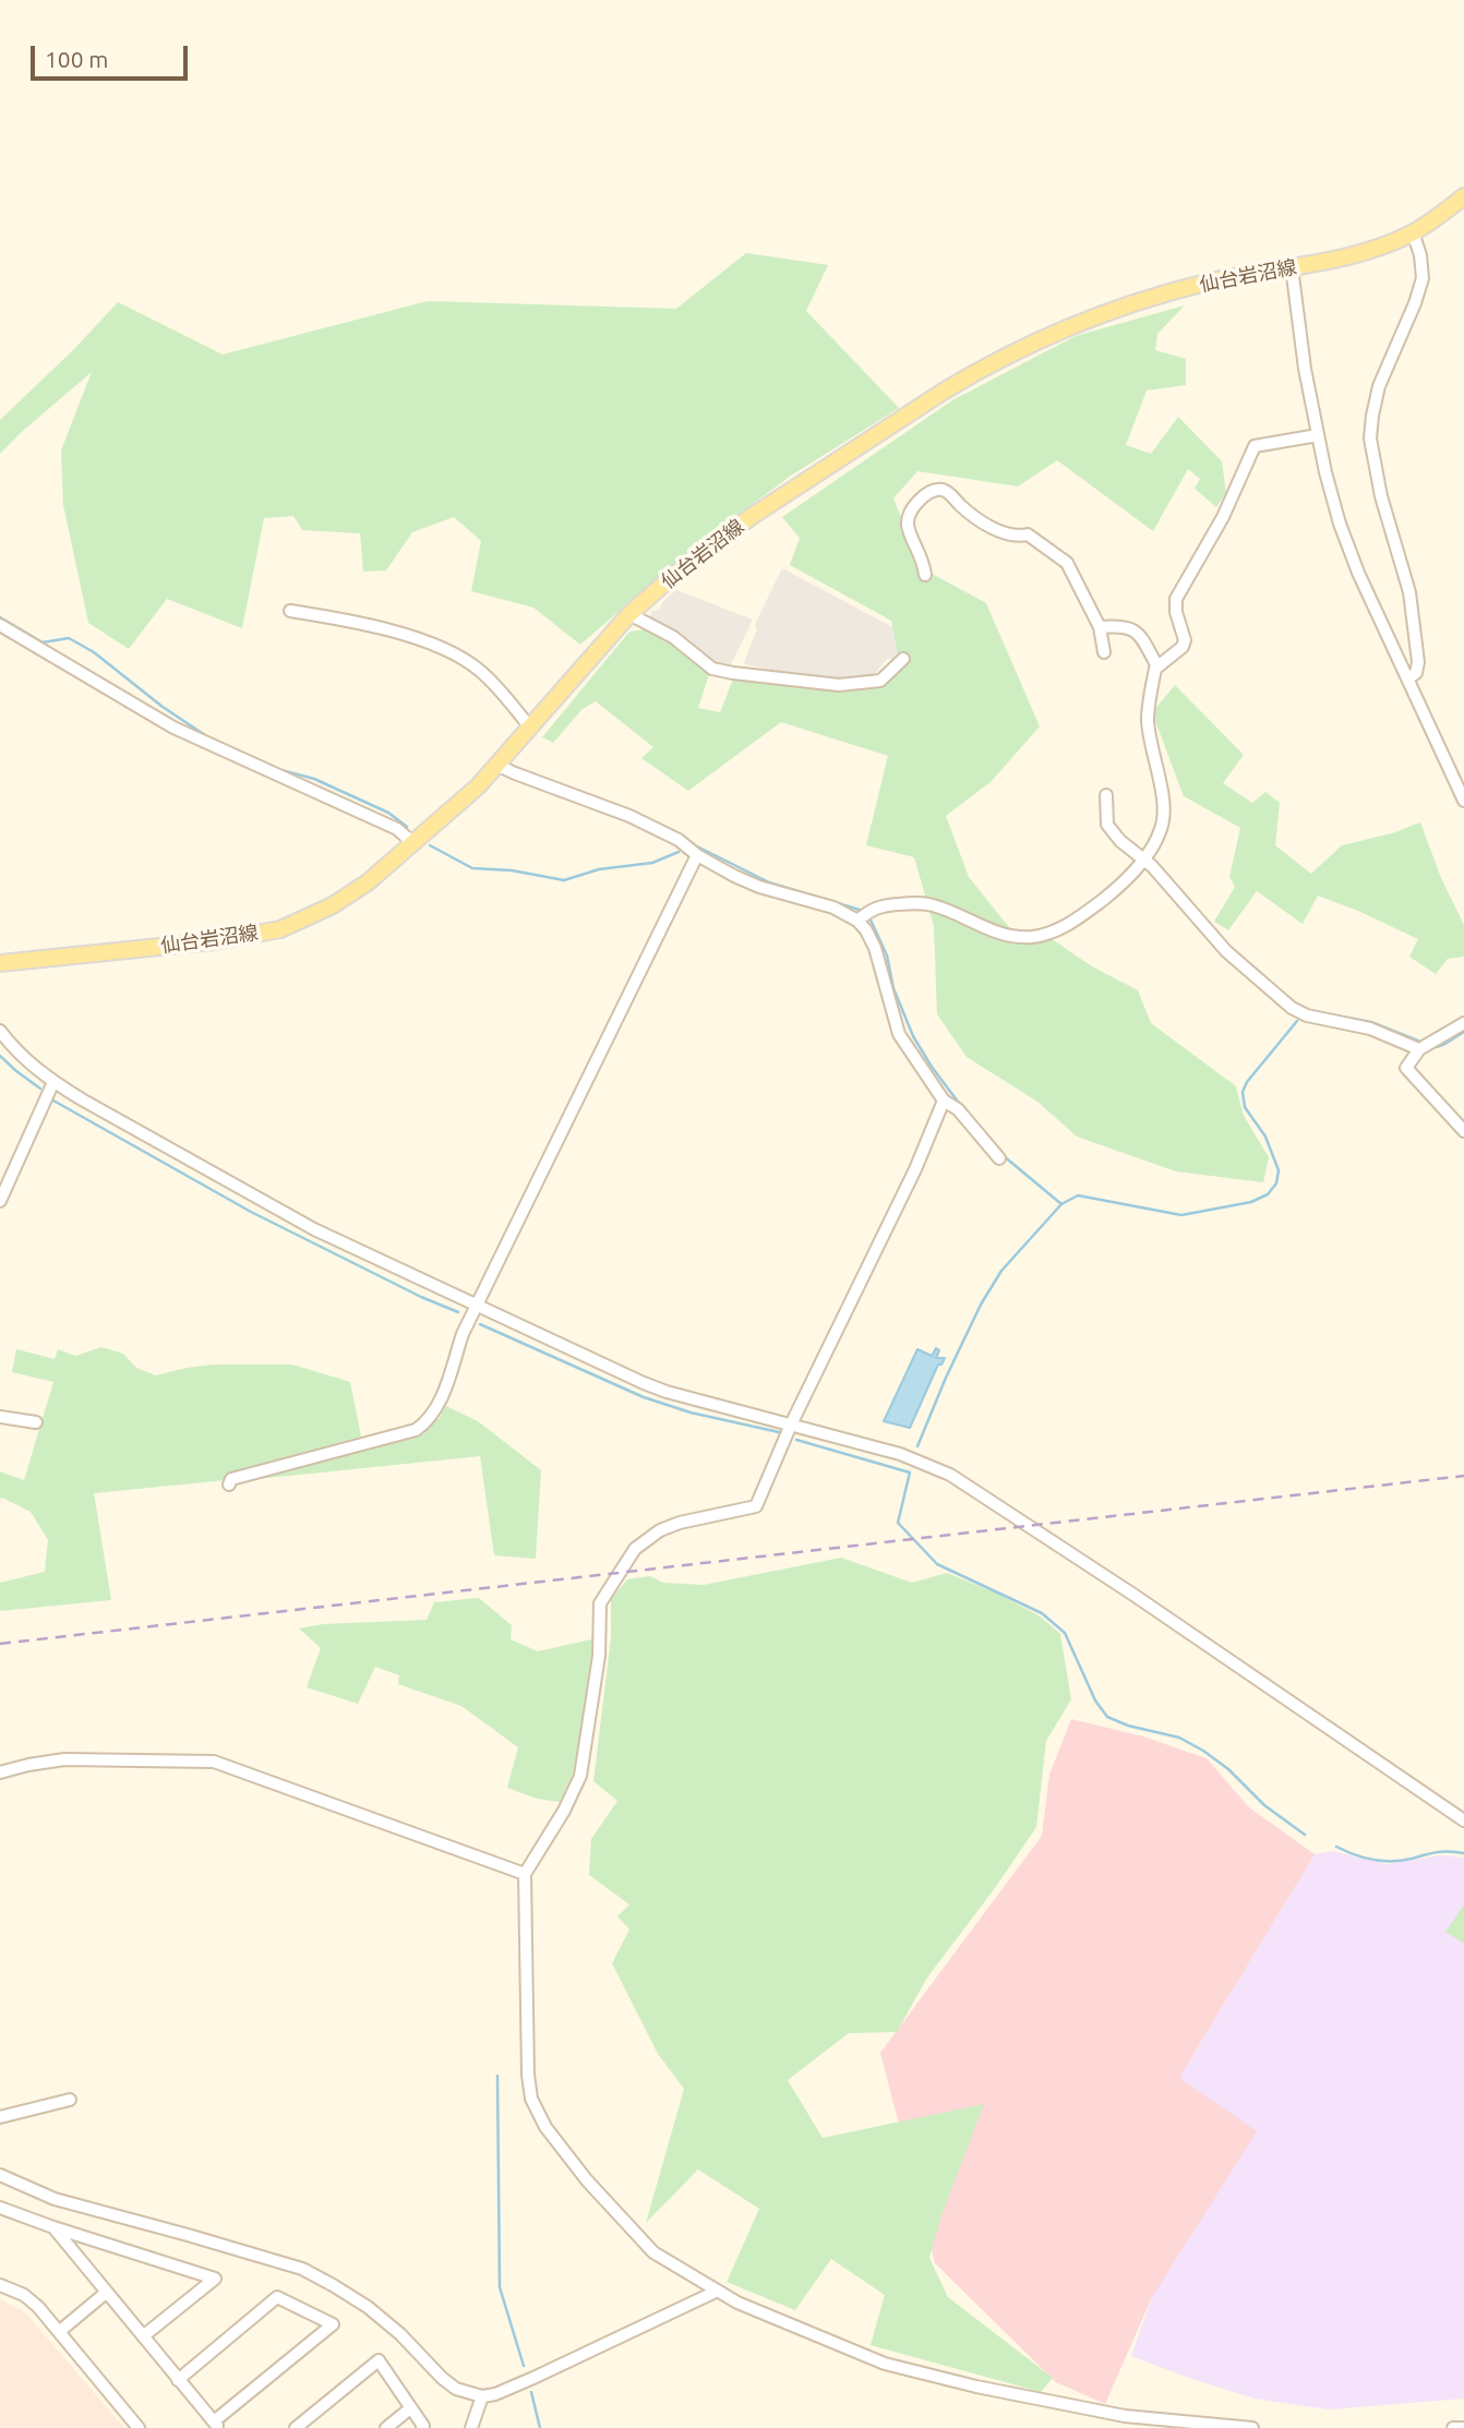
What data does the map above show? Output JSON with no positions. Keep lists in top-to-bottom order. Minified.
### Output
{"streets":{"main road":["仙台岩沼線"]},"scale_bar":"100 m"}
